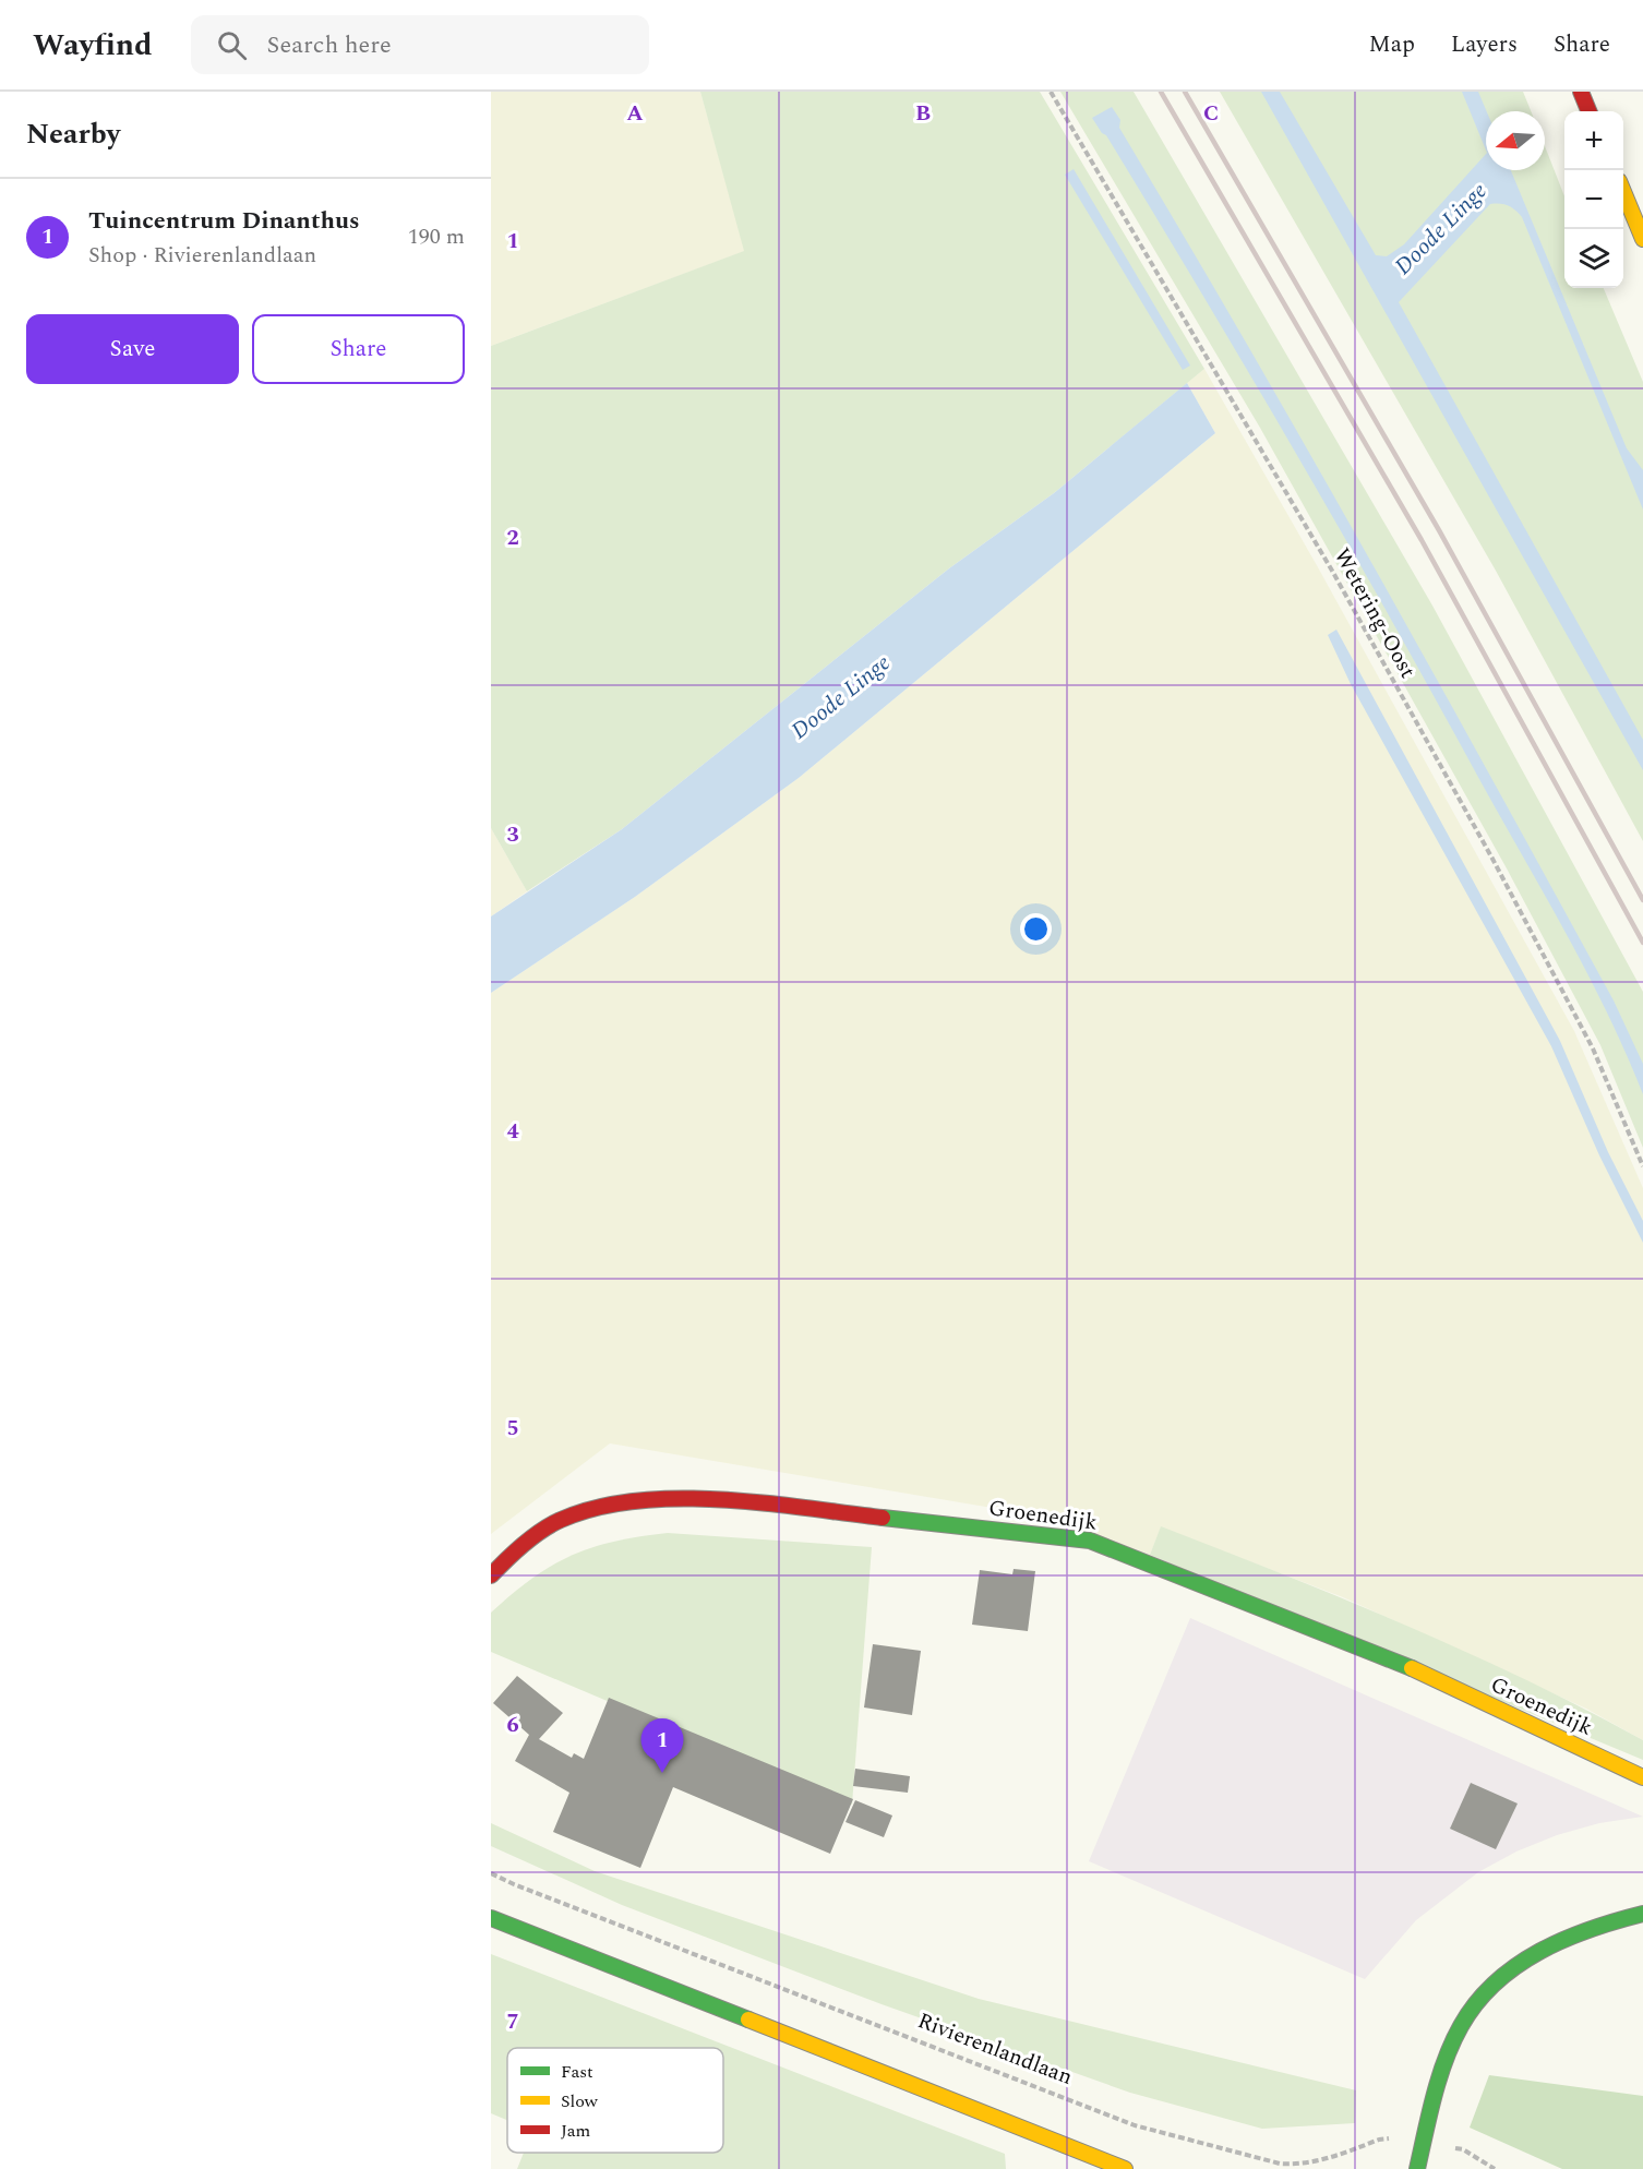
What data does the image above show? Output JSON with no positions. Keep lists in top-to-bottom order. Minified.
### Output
{"streets":{"main road":["Groenedijk"],"path":["Wetering-Oost","Rivierenlandlaan"]},"water":["Doode Linge"],"legend":["Fast","Slow","Jam"],"north":"left","page":{"header":"Wayfind","search":"Search here","nav":["Map","Layers","Share"],"heading":"Nearby","map_buttons":["+","−"],"list":[{"mark":"1","name":"Tuincentrum Dinanthus","note":"Shop · Rivierenlandlaan","value":"190 m"}],"buttons":["Save","Share"],"pins":"1"},"grid":{"columns":["A","B","C"],"rows":["1","2","3","4","5","6","7"]}}
